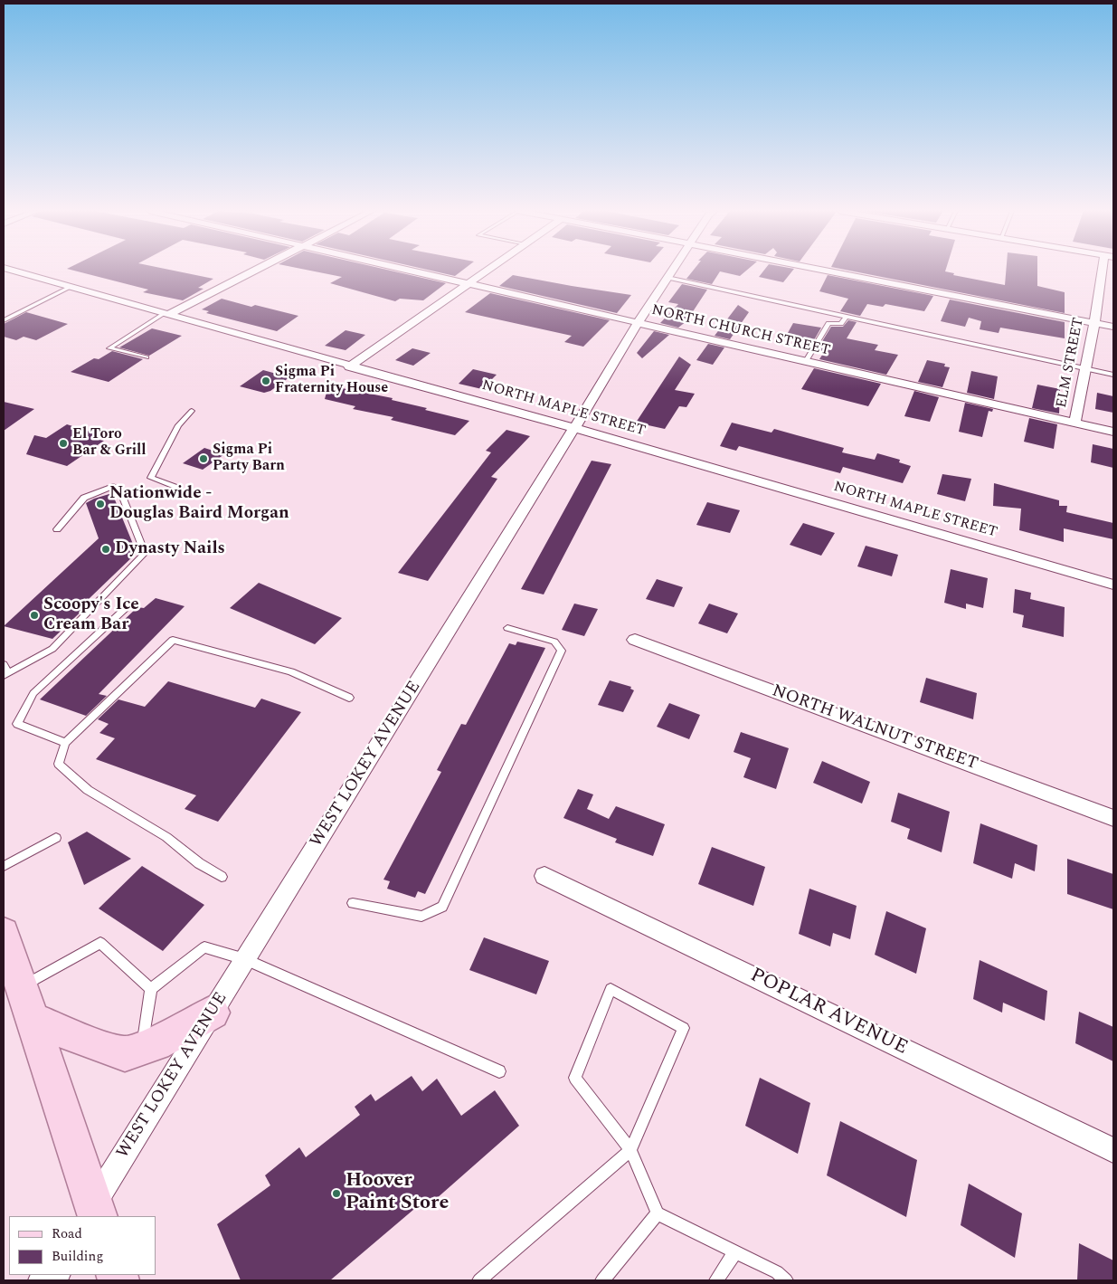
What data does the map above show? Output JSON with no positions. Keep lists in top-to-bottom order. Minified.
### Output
{"streets":{"street":["NORTH CHURCH STREET","ELM STREET","NORTH MAPLE STREET","NORTH WALNUT STREET","WEST LOKEY AVENUE","POPLAR AVENUE"]},"crossings":[["NORTH CHURCH STREET","ELM STREET"],["NORTH CHURCH STREET","WEST LOKEY AVENUE"],["NORTH MAPLE STREET","WEST LOKEY AVENUE"]],"places":["Sigma Pi Fraternity House","El Toro Bar & Grill","Sigma Pi Party Barn","Nationwide - Douglas Baird Morgan","Dynasty Nails","Scoopy's Ice Cream Bar","Hoover Paint Store"],"legend":["Road","Building"]}
